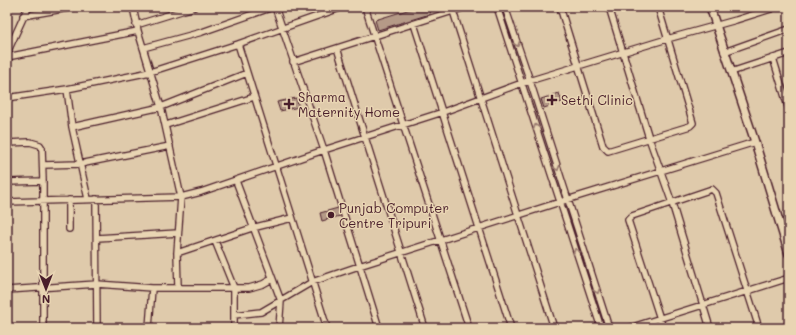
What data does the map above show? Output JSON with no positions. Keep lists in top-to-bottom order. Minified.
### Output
{"places":{"health":["Sethi Clinic","Sharma Maternity Home"],"other":["Punjab Computer Centre Tripuri"]},"north":"bottom"}
